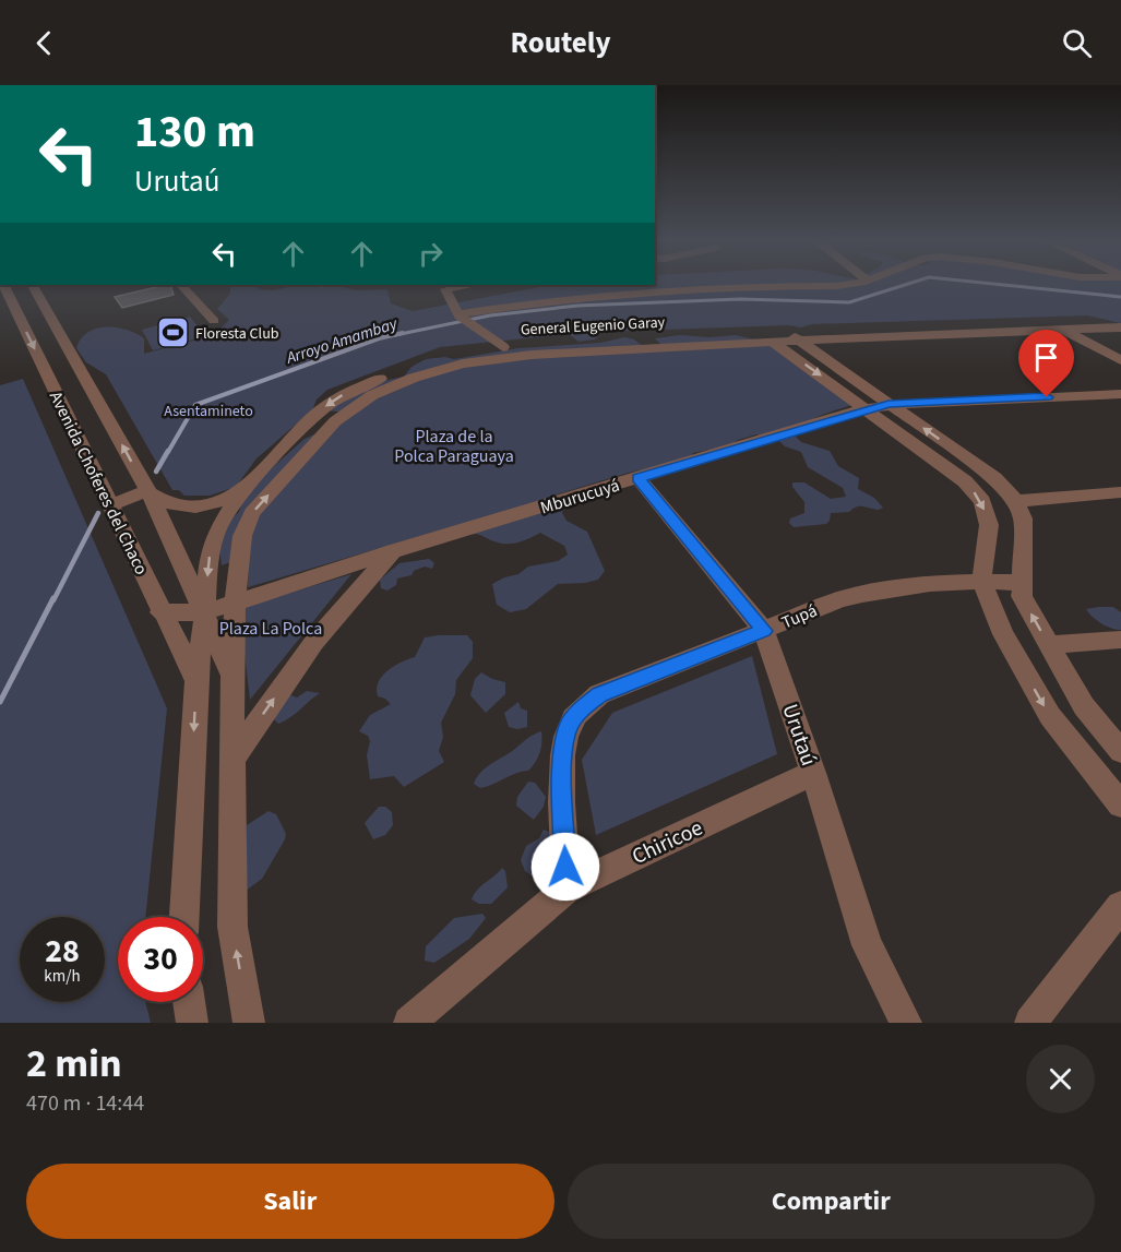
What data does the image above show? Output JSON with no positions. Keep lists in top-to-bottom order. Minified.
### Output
{"streets":{"street":["General Eugenio Garay","Avenida Choferes del Chaco","Mburucuyá","Tupá","Urutaú","Chiricoe"]},"crossings":[["General Eugenio Garay","Avenida Choferes del Chaco"],["General Eugenio Garay","Mburucuyá"],["Avenida Choferes del Chaco","Mburucuyá"],["Mburucuyá","Urutaú"],["Tupá","Urutaú"],["Tupá","Chiricoe"],["Urutaú","Chiricoe"]],"water":["Arroyo Amambay"],"parks":["Asentamineto","Plaza de la Polca Paraguaya","Plaza La Polca"],"places":{"sports":["Floresta Club"]},"page":{"header":"Routely","turn":["130 m","Urutaú"],"speed":"28 km/h","limit":"30","heading":["2 min","470 m · 14:44"],"buttons":["Salir","Compartir"]}}
